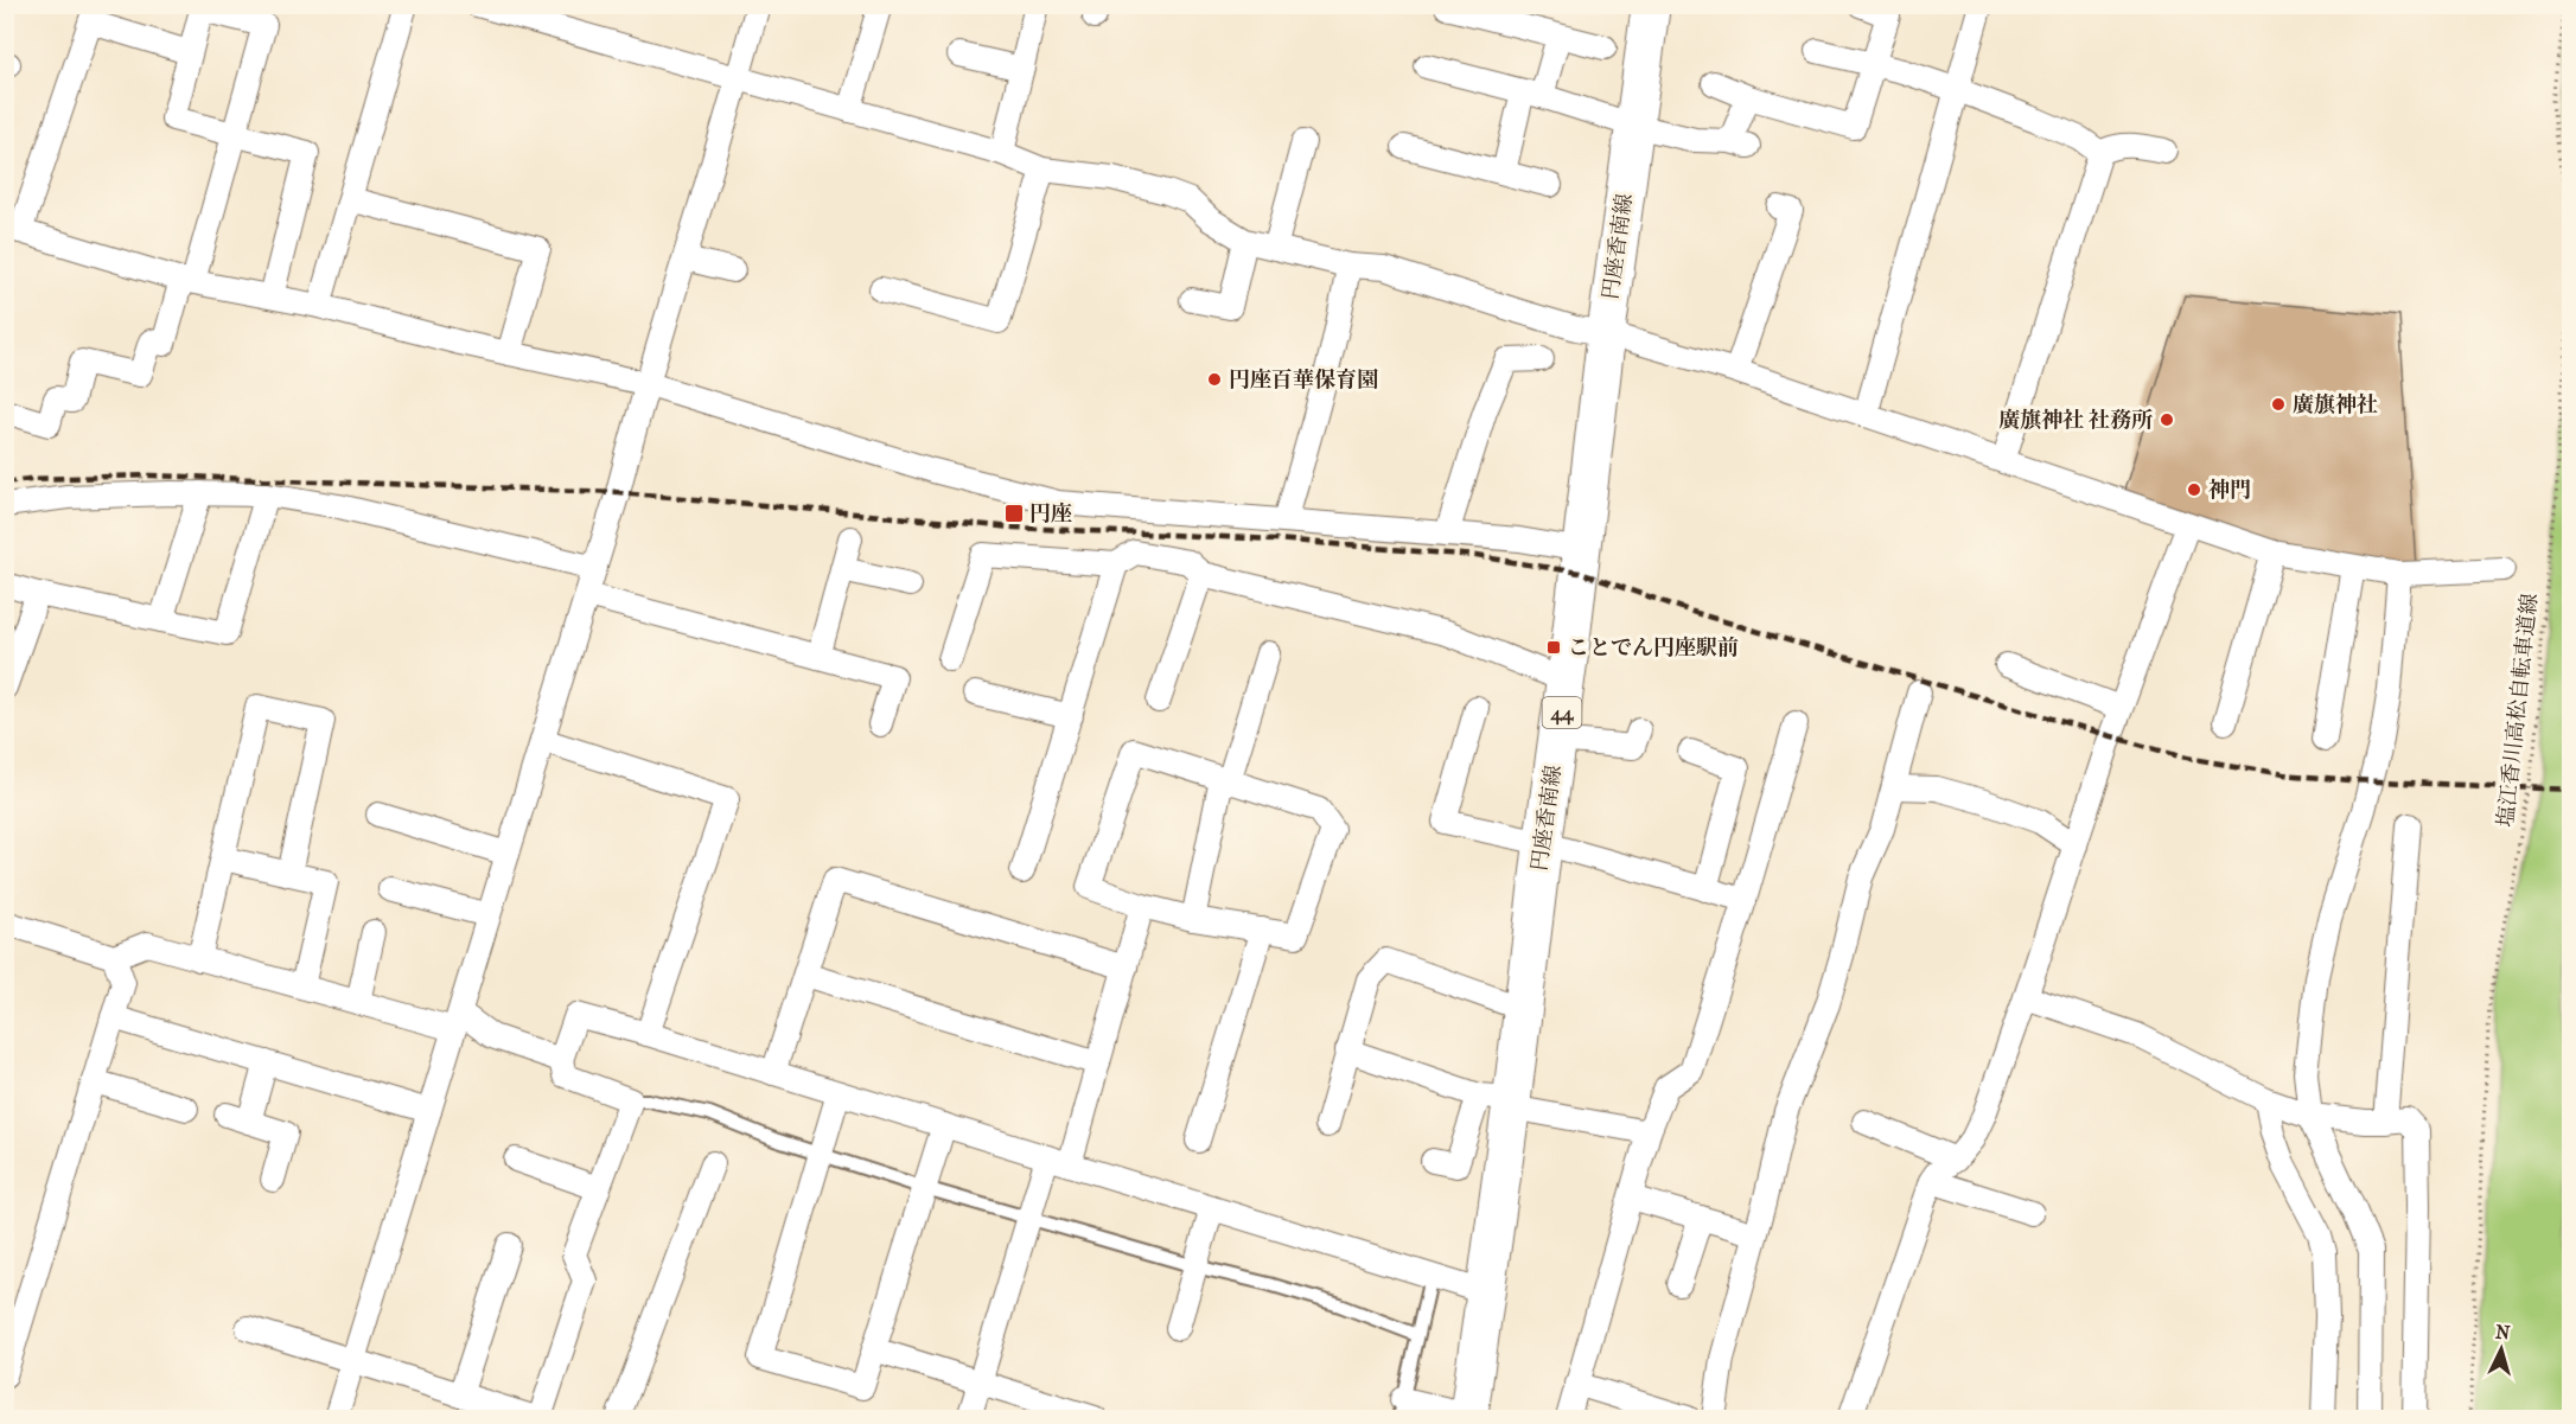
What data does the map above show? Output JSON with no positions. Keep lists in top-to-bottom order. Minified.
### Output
{"streets":{"main road":["円座香南線","44"],"path":["塩江香川高松自転車道線"]},"places":{"other":["円座百華保育園","廣旗神社","廣旗神社 社務所","神門"],"transit":["円座","ことでん円座駅前"]},"north":"top"}
